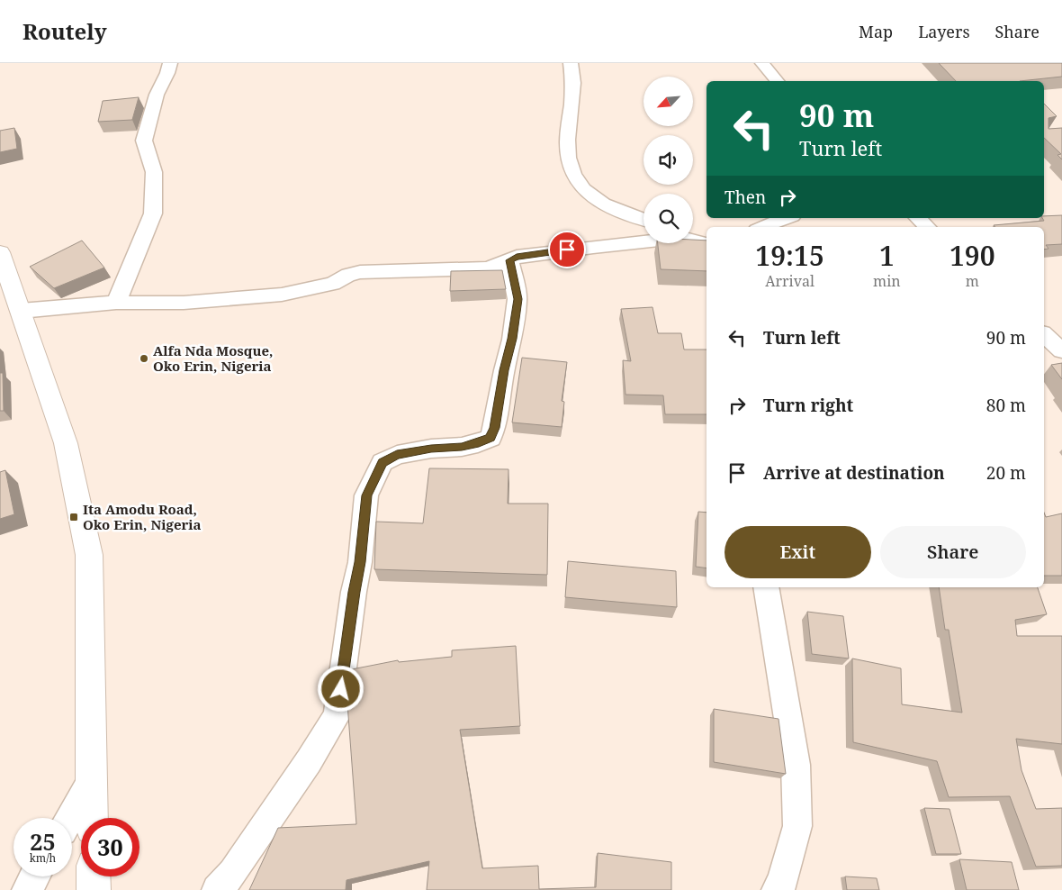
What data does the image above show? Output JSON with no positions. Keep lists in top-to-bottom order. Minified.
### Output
{"places":{"other":["Alfa Nda Mosque, Oko Erin, Nigeria"],"transit":["Ita Amodu Road, Oko Erin, Nigeria"]},"north":"bottom left","page":{"header":"Routely","nav":["Map","Layers","Share"],"turn":["90 m","Turn left"],"then":"Then","eta":["19:15","Arrival","1","min","190","m"],"list":[{"name":"Turn left","value":"90 m"},{"name":"Turn right","value":"80 m"},{"name":"Arrive at destination","value":"20 m"}],"buttons":["Exit","Share"],"speed":"25 km/h","limit":"30"}}
